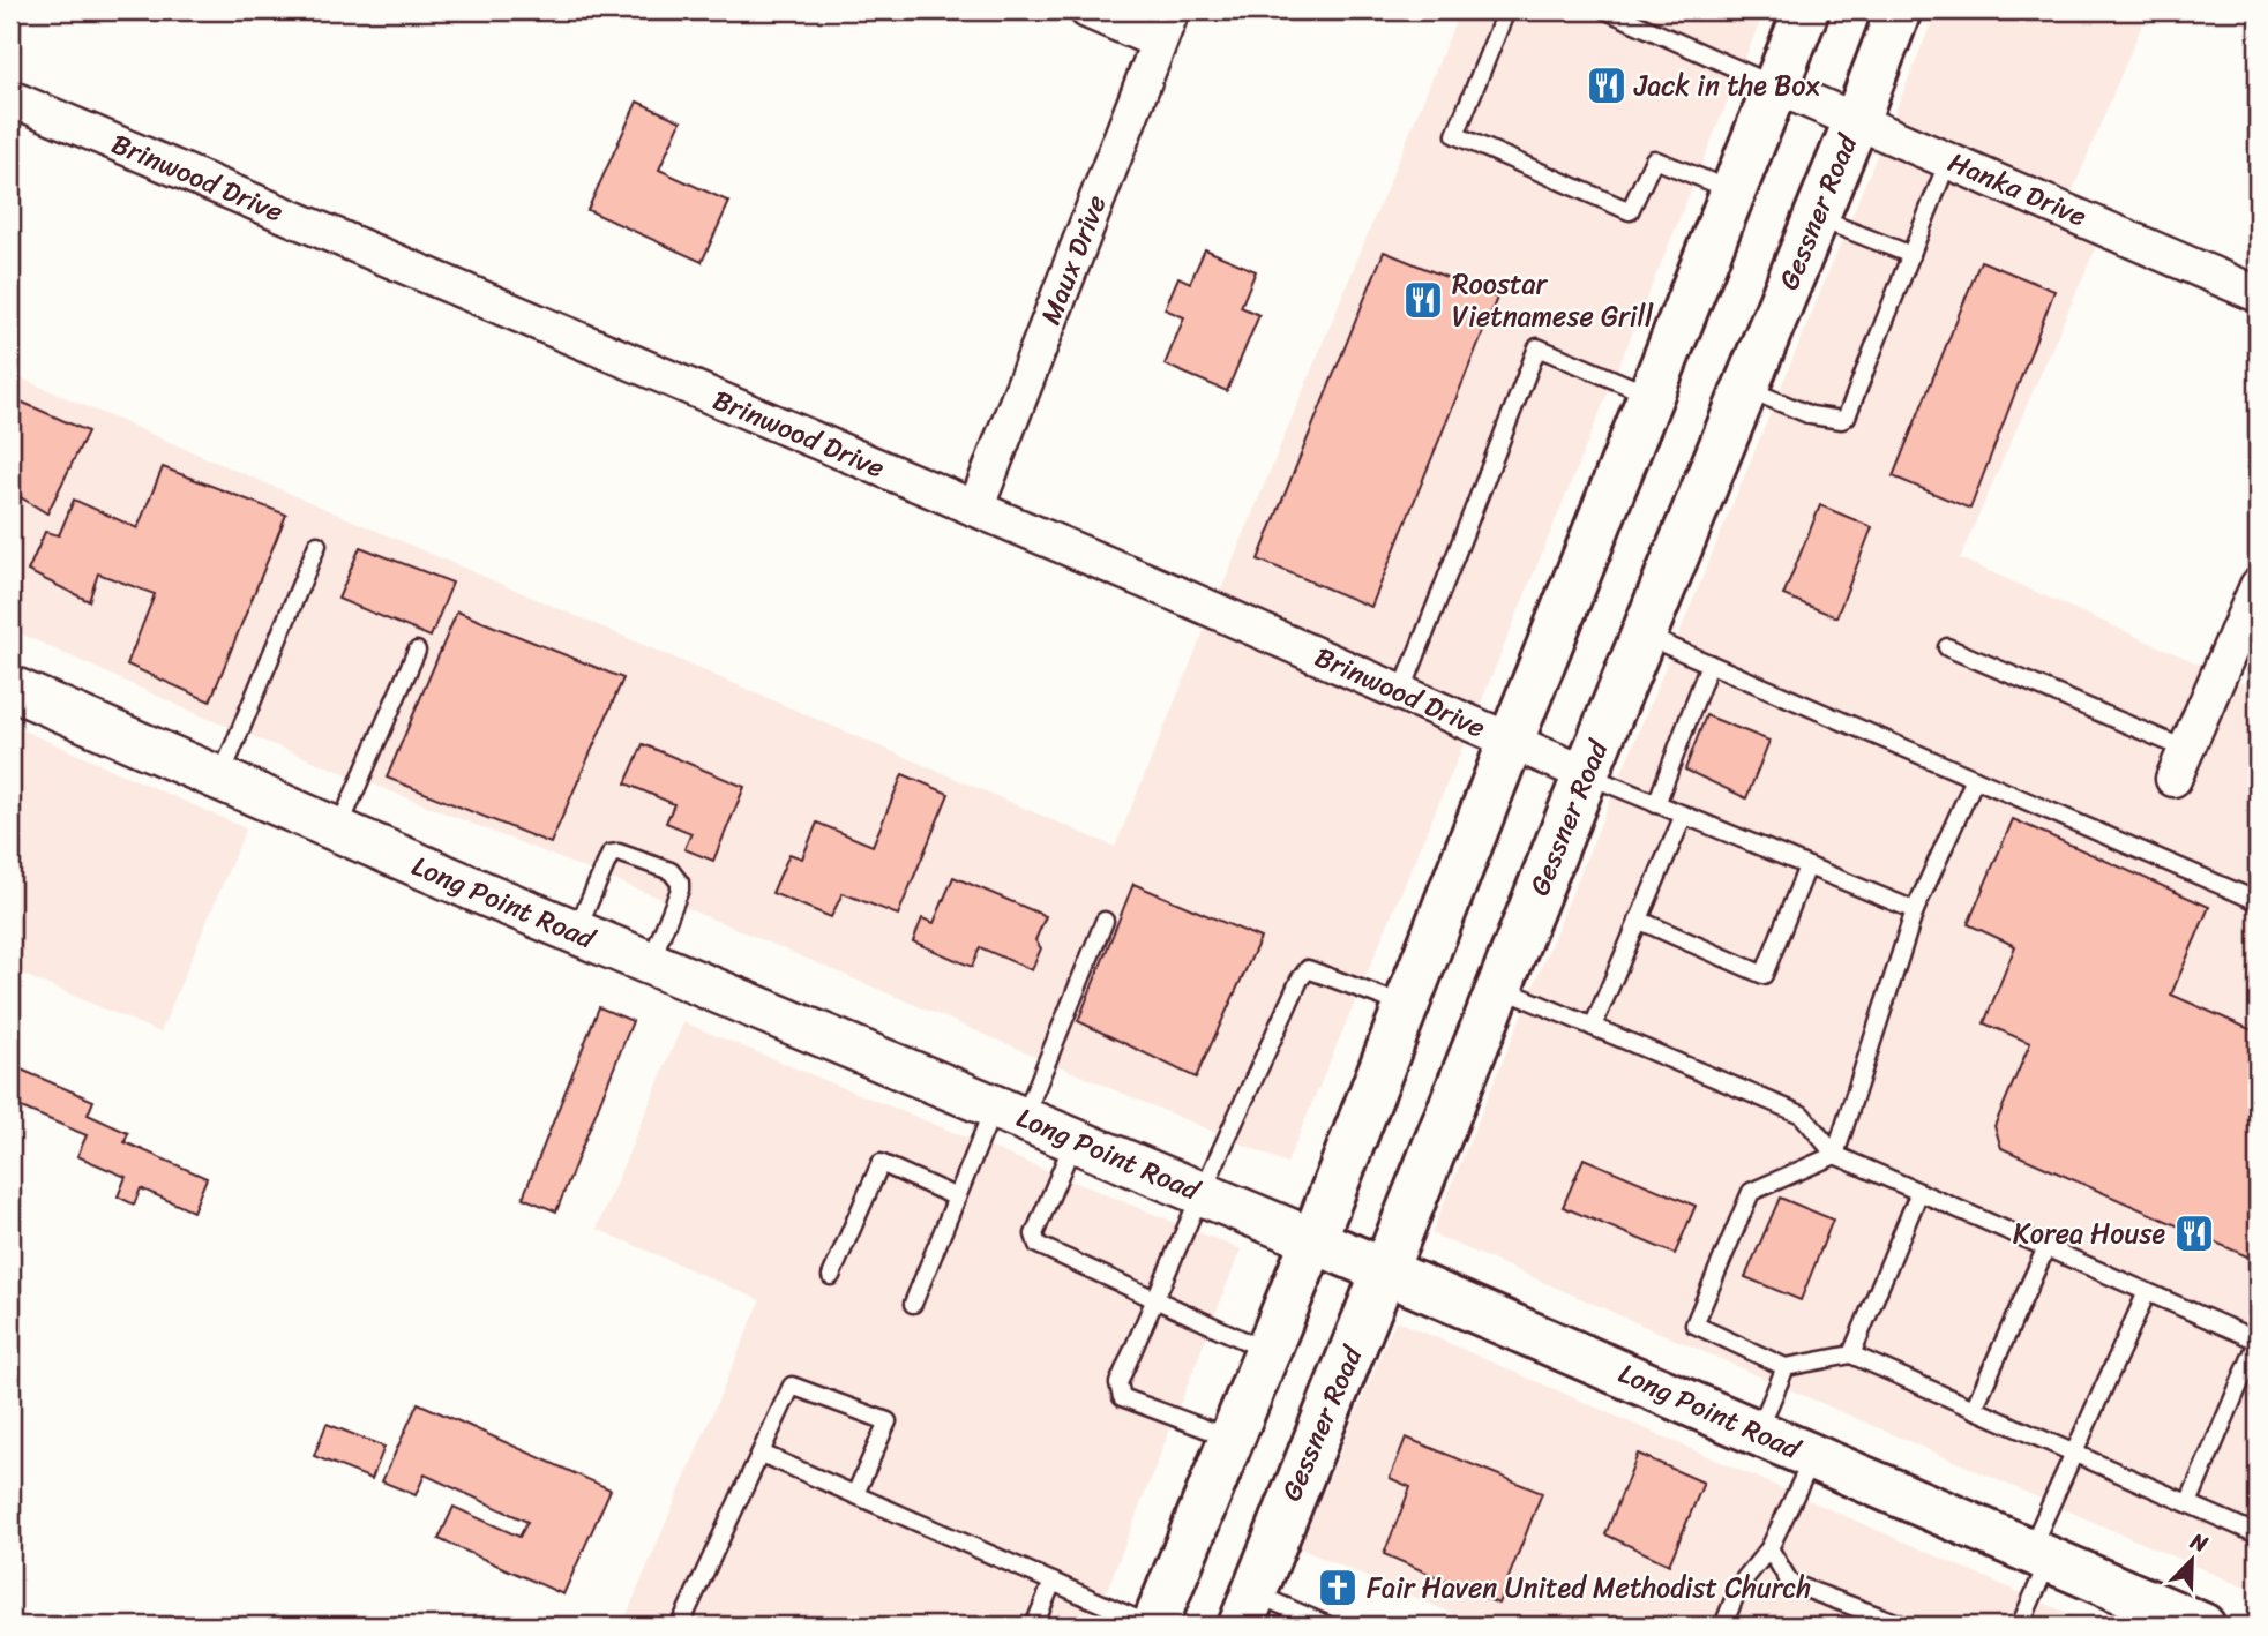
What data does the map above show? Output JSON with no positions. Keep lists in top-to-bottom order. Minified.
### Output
{"streets":{"main road":["Gessner Road","Long Point Road"],"street":["Brinwood Drive","Hanka Drive","Maux Drive"]},"crossings":[["Brinwood Drive","Gessner Road"],["Brinwood Drive","Maux Drive"],["Hanka Drive","Gessner Road"],["Gessner Road","Long Point Road"]],"places":{"restaurant":["Jack in the Box","Roostar Vietnamese Grill","Korea House"],"church":["Fair Haven United Methodist Church"]},"north":"top right"}
